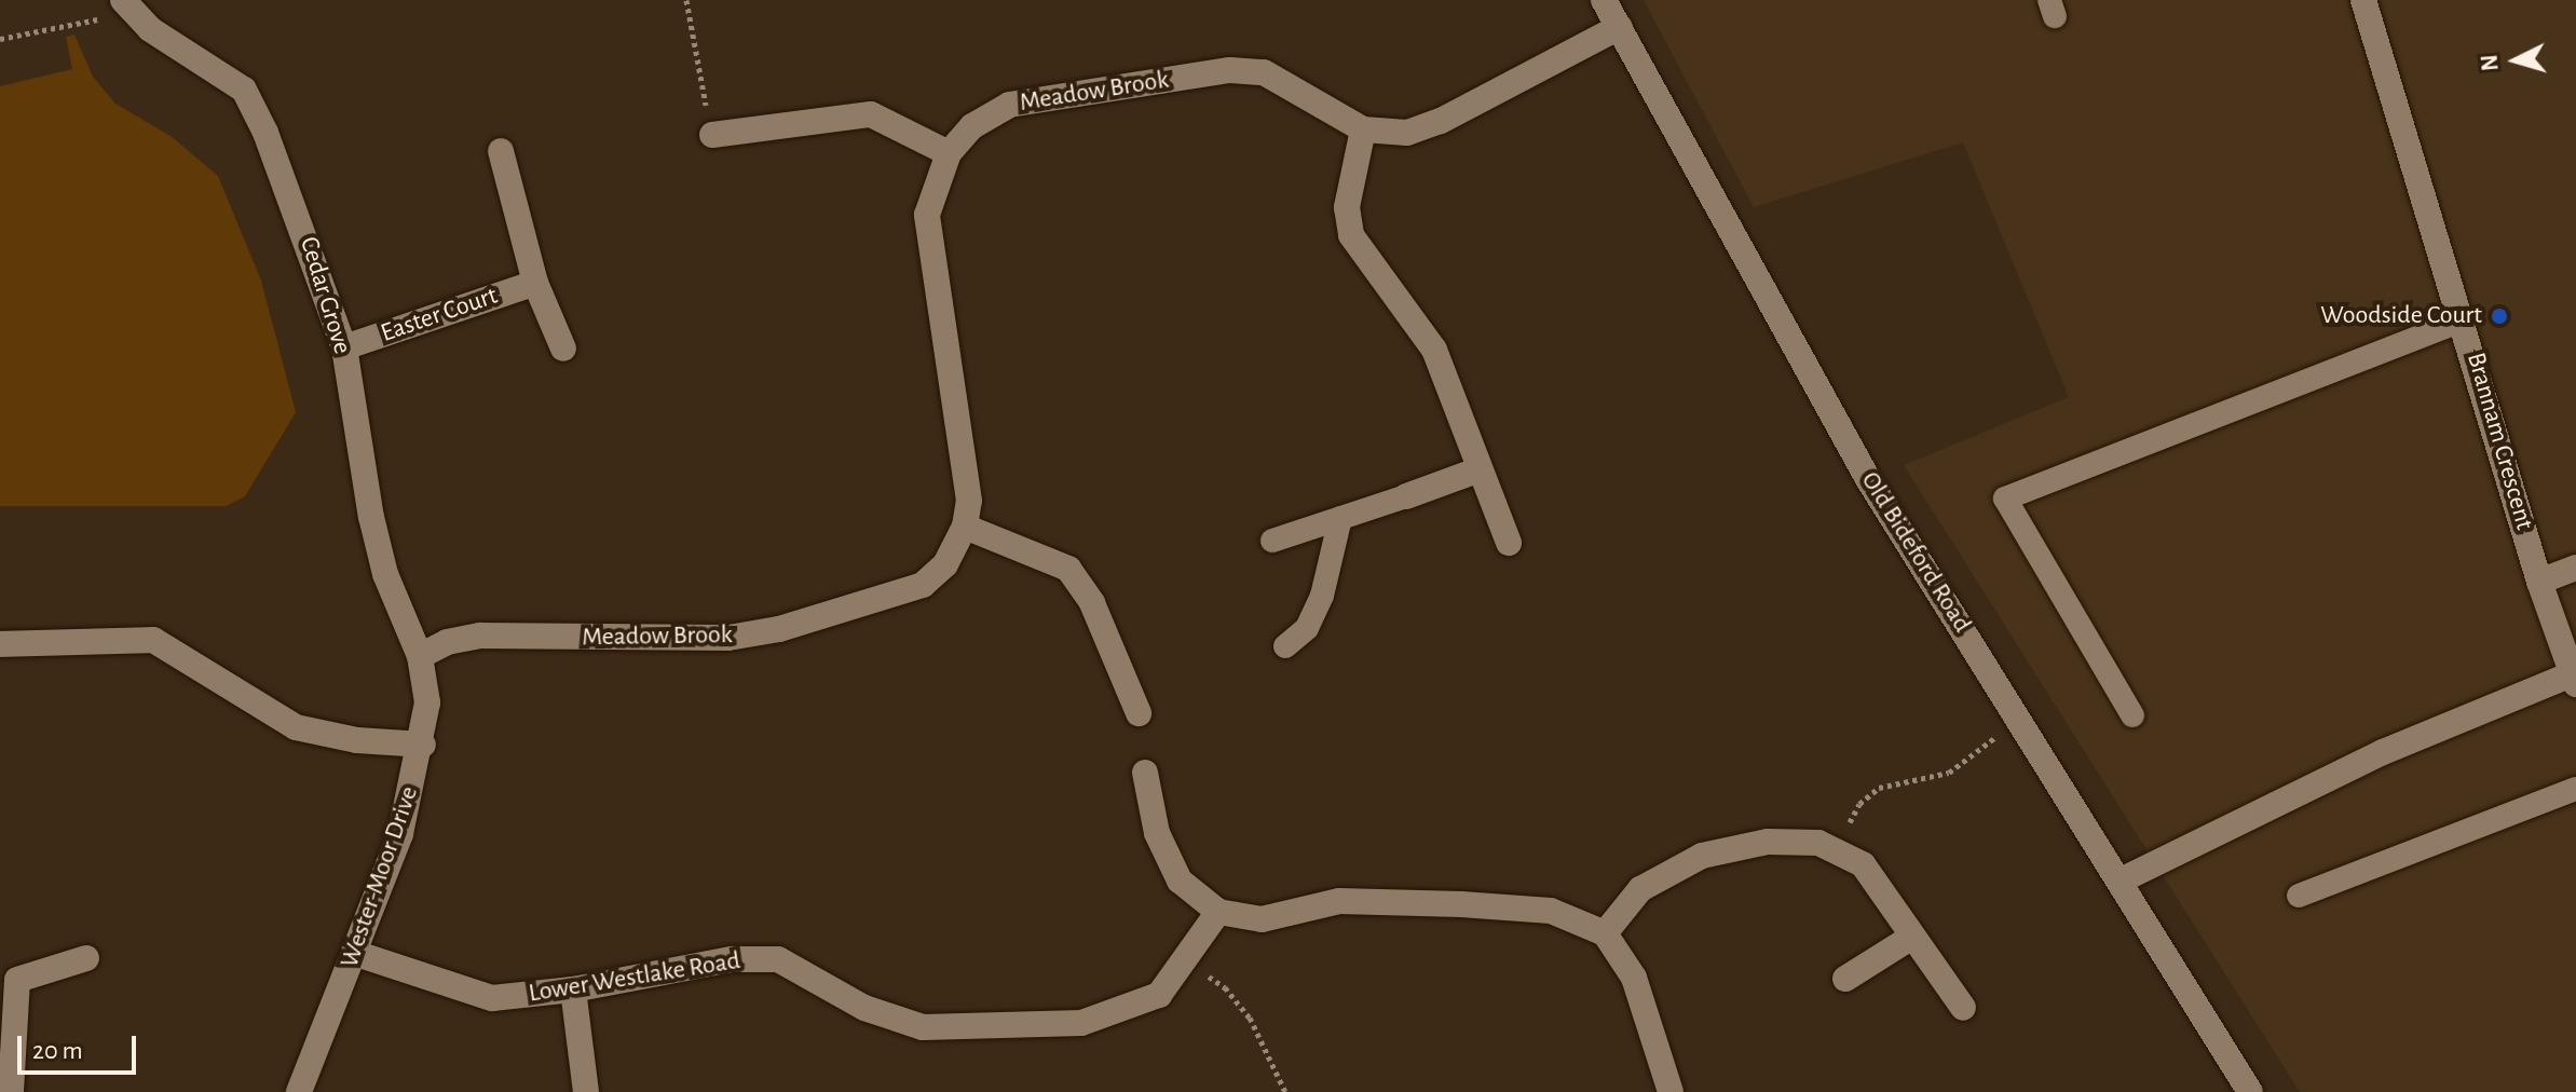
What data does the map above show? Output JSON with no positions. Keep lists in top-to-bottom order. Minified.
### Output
{"streets":{"street":["Meadow Brook","Cedar Grove","Easter Court","Brannam Crescent","Old Bideford Road","Wester-Moor Drive","Lower Westlake Road"]},"crossings":[["Meadow Brook","Cedar Grove"],["Meadow Brook","Old Bideford Road"],["Meadow Brook","Wester-Moor Drive"],["Cedar Grove","Easter Court"],["Cedar Grove","Wester-Moor Drive"],["Wester-Moor Drive","Lower Westlake Road"]],"places":["Woodside Court"],"scale_bar":"20 m","north":"left"}
